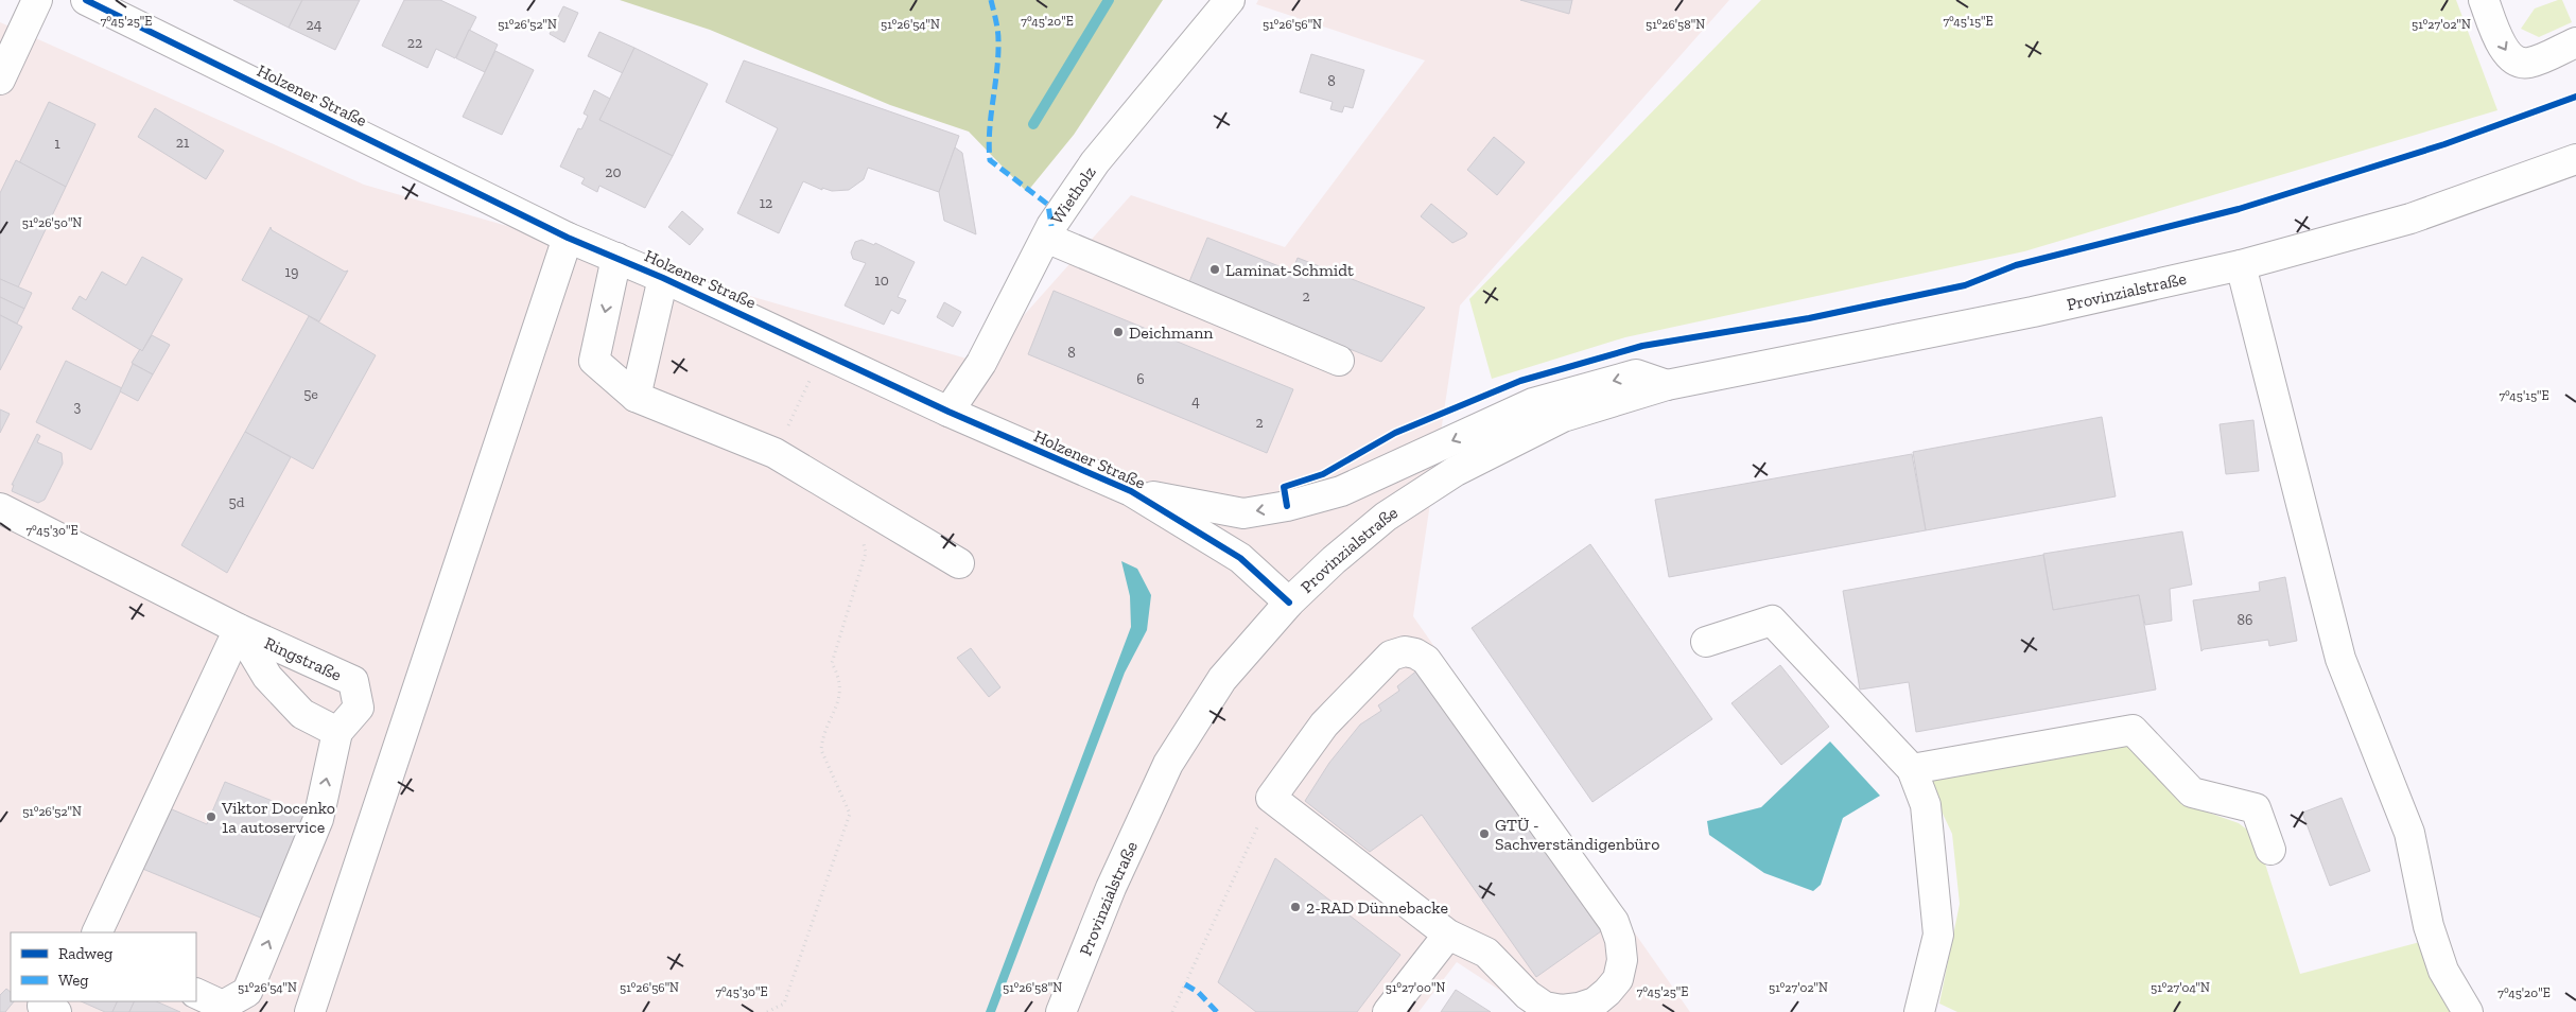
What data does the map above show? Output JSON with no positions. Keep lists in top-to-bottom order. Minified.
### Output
{"streets":{"street":["Holzener Straße","Wietholz","Provinzialstraße","Ringstraße"]},"crossings":[["Holzener Straße","Wietholz"],["Holzener Straße","Provinzialstraße"]],"places":["Laminat-Schmidt","Deichmann","Viktor Docenko 1a autoservice","GTÜ - Sachverständigenbüro","2-RAD Dünnebacke"],"house_numbers":["24","22","8","21","1","20","12","19","10","2","8","6","5e","4","3","2","5d","86"],"legend":["Radweg","Weg"],"coordinates":["7°45'15\"E","7°45'25\"E","7°45'20\"E","51°26'54\"N","51°26'56\"N","51°26'58\"N","51°26'52\"N","51°27'02\"N","51°26'50\"N","7°45'30\"E","51°27'00\"N","51°27'04\"N"]}
